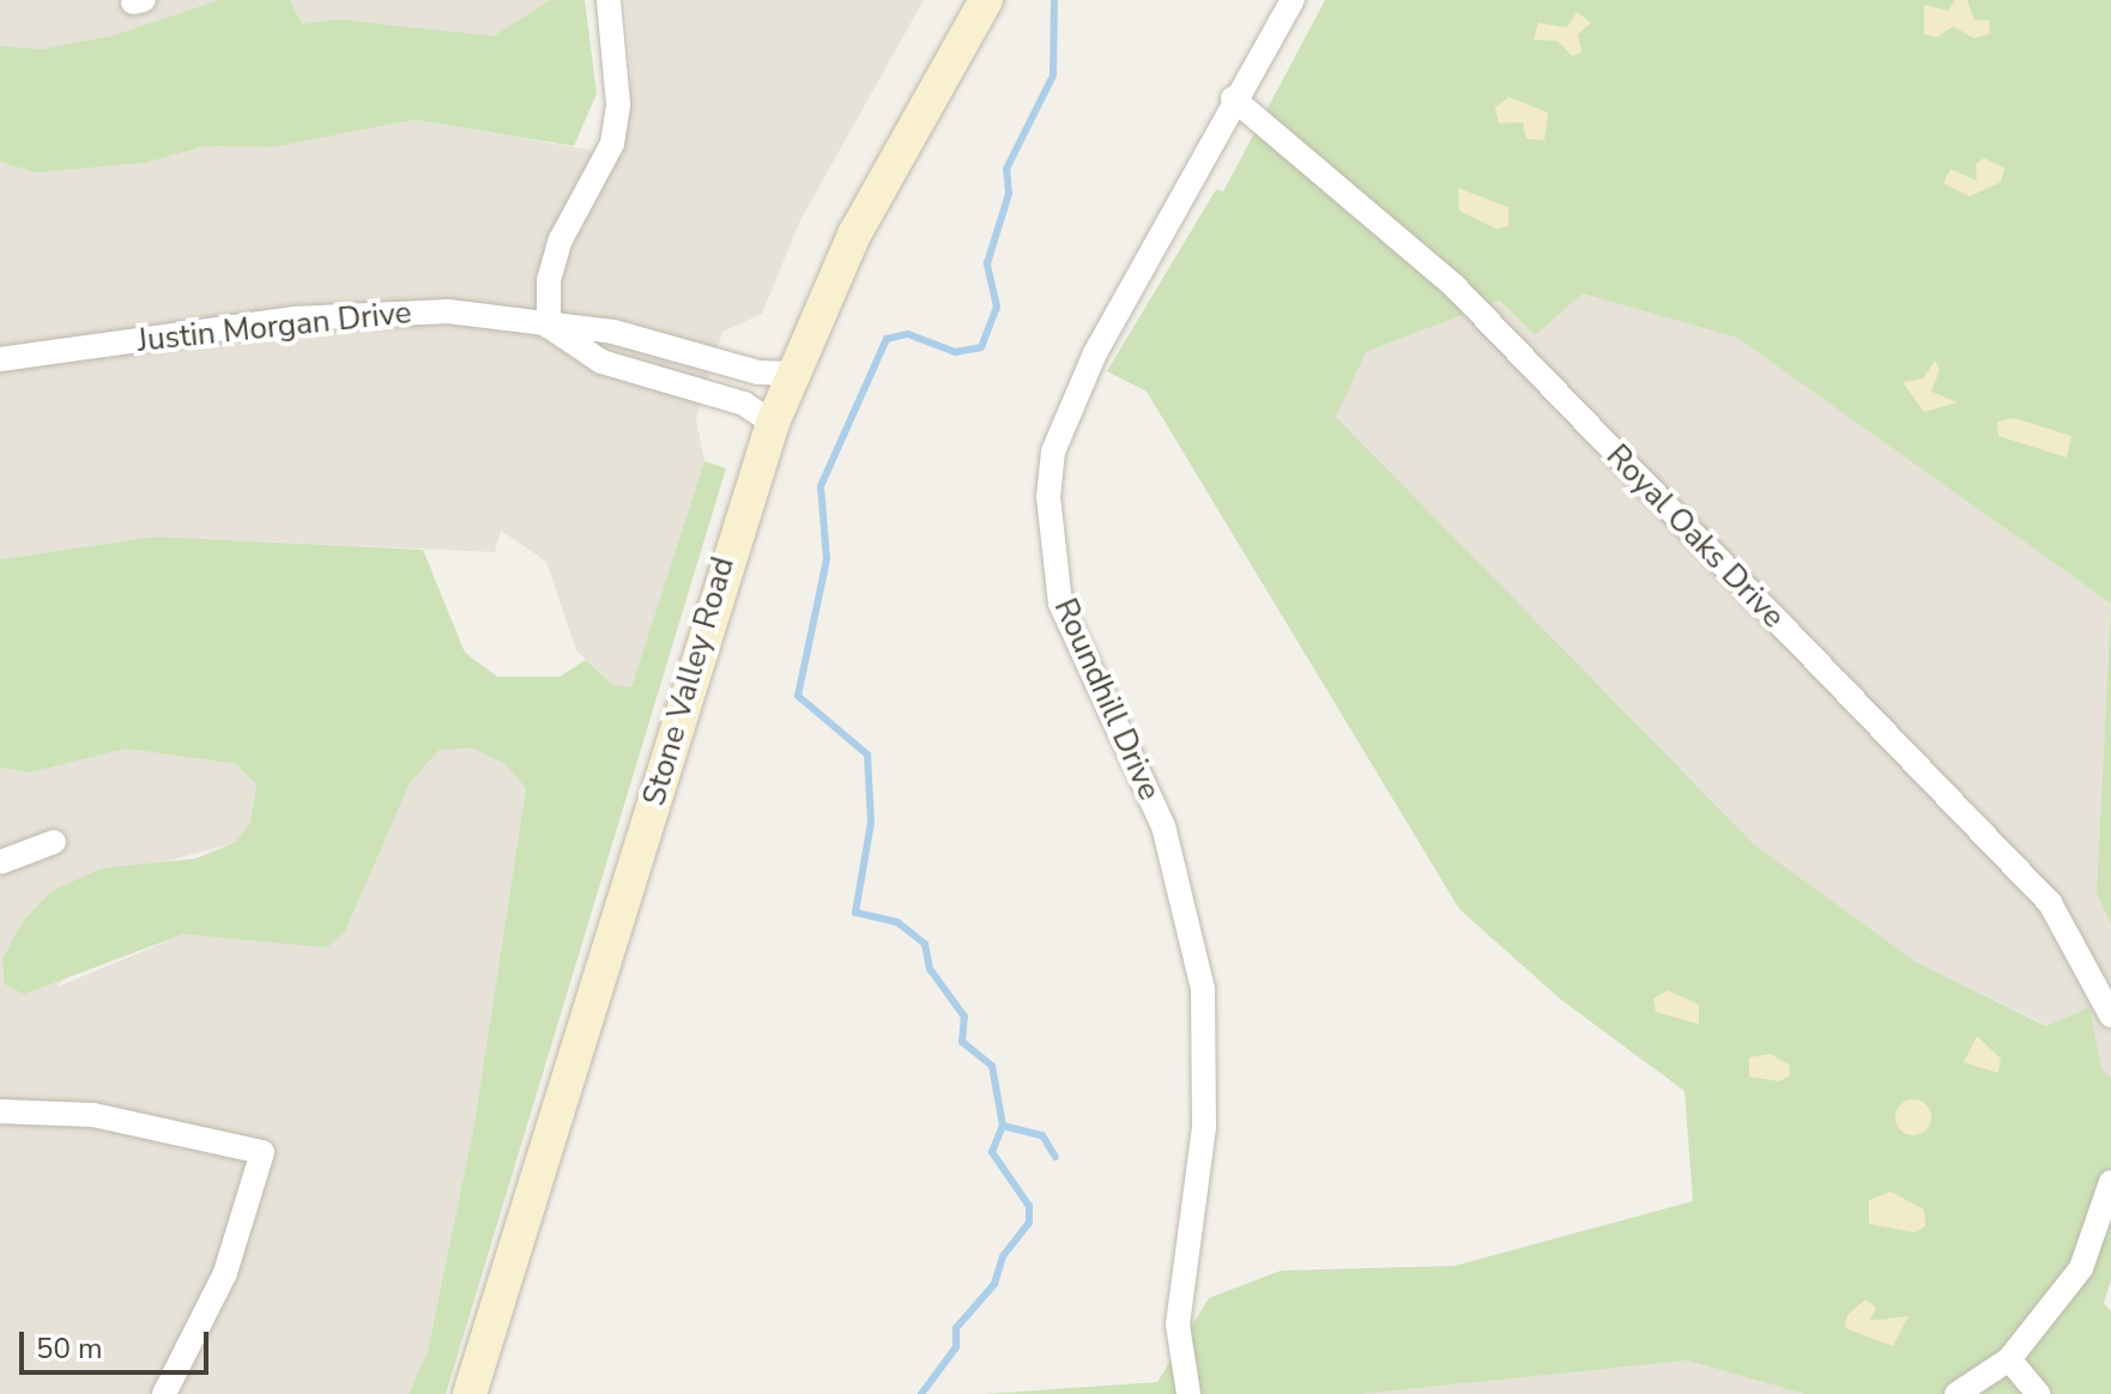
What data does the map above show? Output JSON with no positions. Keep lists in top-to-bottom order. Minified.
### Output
{"streets":{"street":["Justin Morgan Drive","Royal Oaks Drive","Stone Valley Road","Roundhill Drive"]},"crossings":[["Justin Morgan Drive","Stone Valley Road"],["Royal Oaks Drive","Roundhill Drive"]],"scale_bar":"50 m"}
